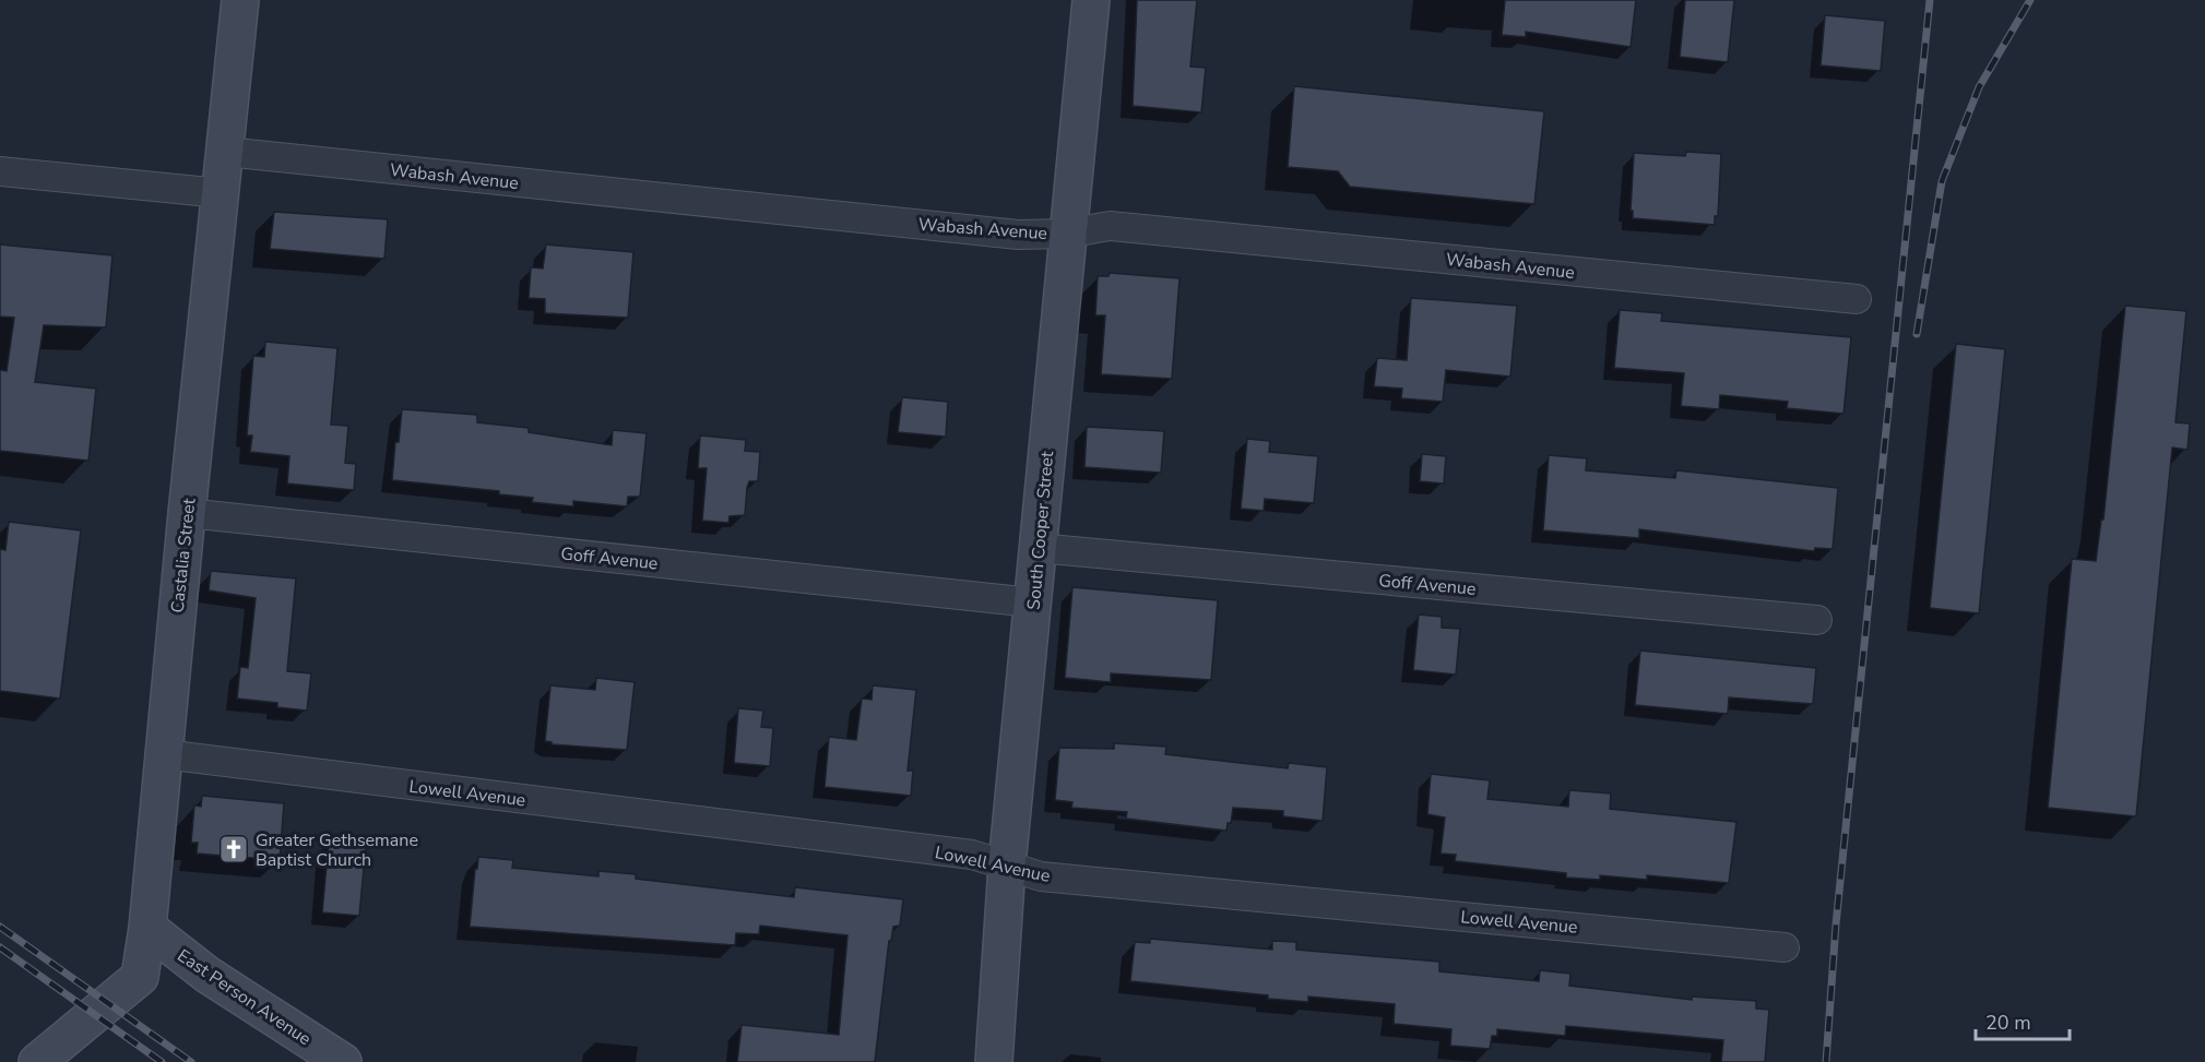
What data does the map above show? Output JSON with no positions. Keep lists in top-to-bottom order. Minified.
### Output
{"streets":{"street":["Wabash Avenue","South Cooper Street","Castalia Street","Goff Avenue","Lowell Avenue","East Person Avenue"]},"crossings":[["Wabash Avenue","South Cooper Street"],["Wabash Avenue","Castalia Street"],["South Cooper Street","Goff Avenue"],["South Cooper Street","Lowell Avenue"],["Castalia Street","Goff Avenue"],["Castalia Street","Lowell Avenue"],["Castalia Street","East Person Avenue"]],"places":{"church":["Greater Gethsemane Baptist Church"]},"scale_bar":"20 m"}
